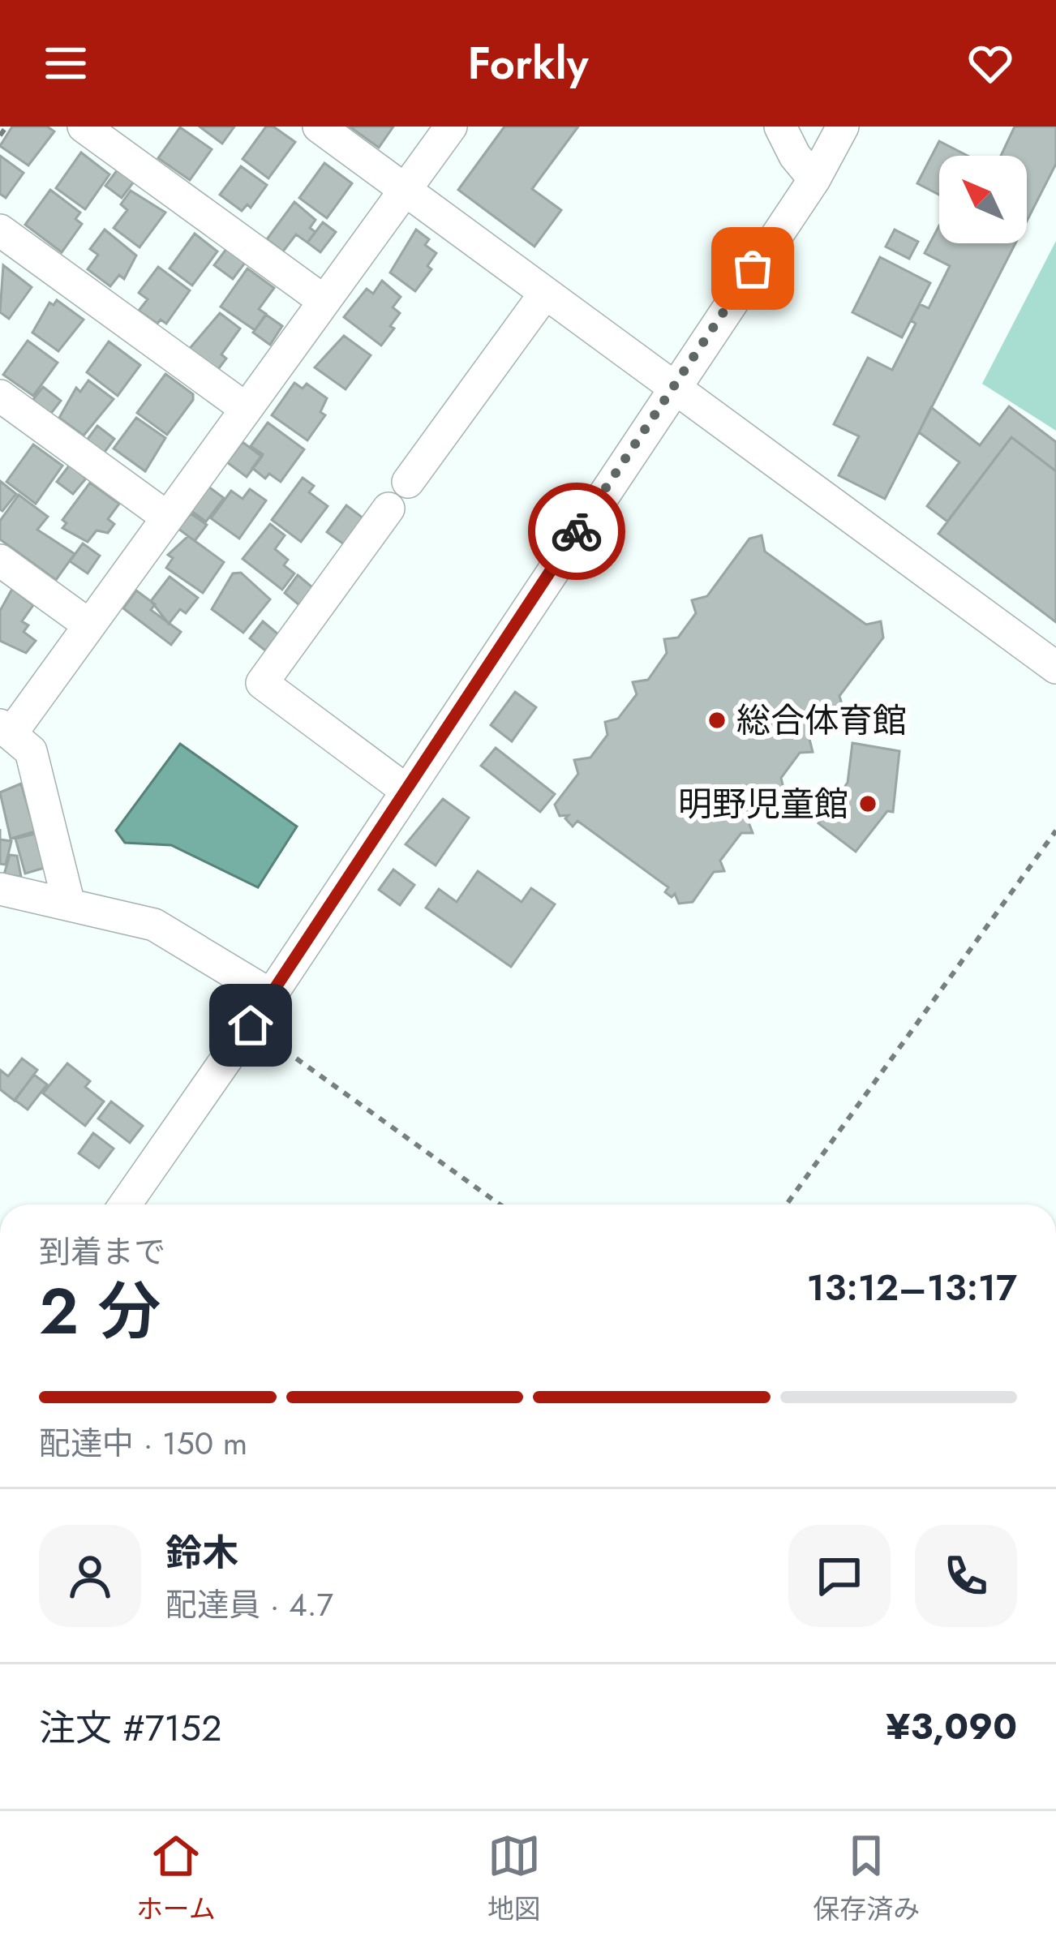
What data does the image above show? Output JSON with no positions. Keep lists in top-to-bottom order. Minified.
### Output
{"places":["総合体育館","明野児童館"],"north":"top left","page":{"header":"Forkly","heading":["2 分","到着まで","13:12–13:17"],"panel":["鈴木","配達員 · 4.7","注文 #7152","¥3,090"],"bar":"配達中 · 150 m","tabs":["ホーム","地図","保存済み"]}}
